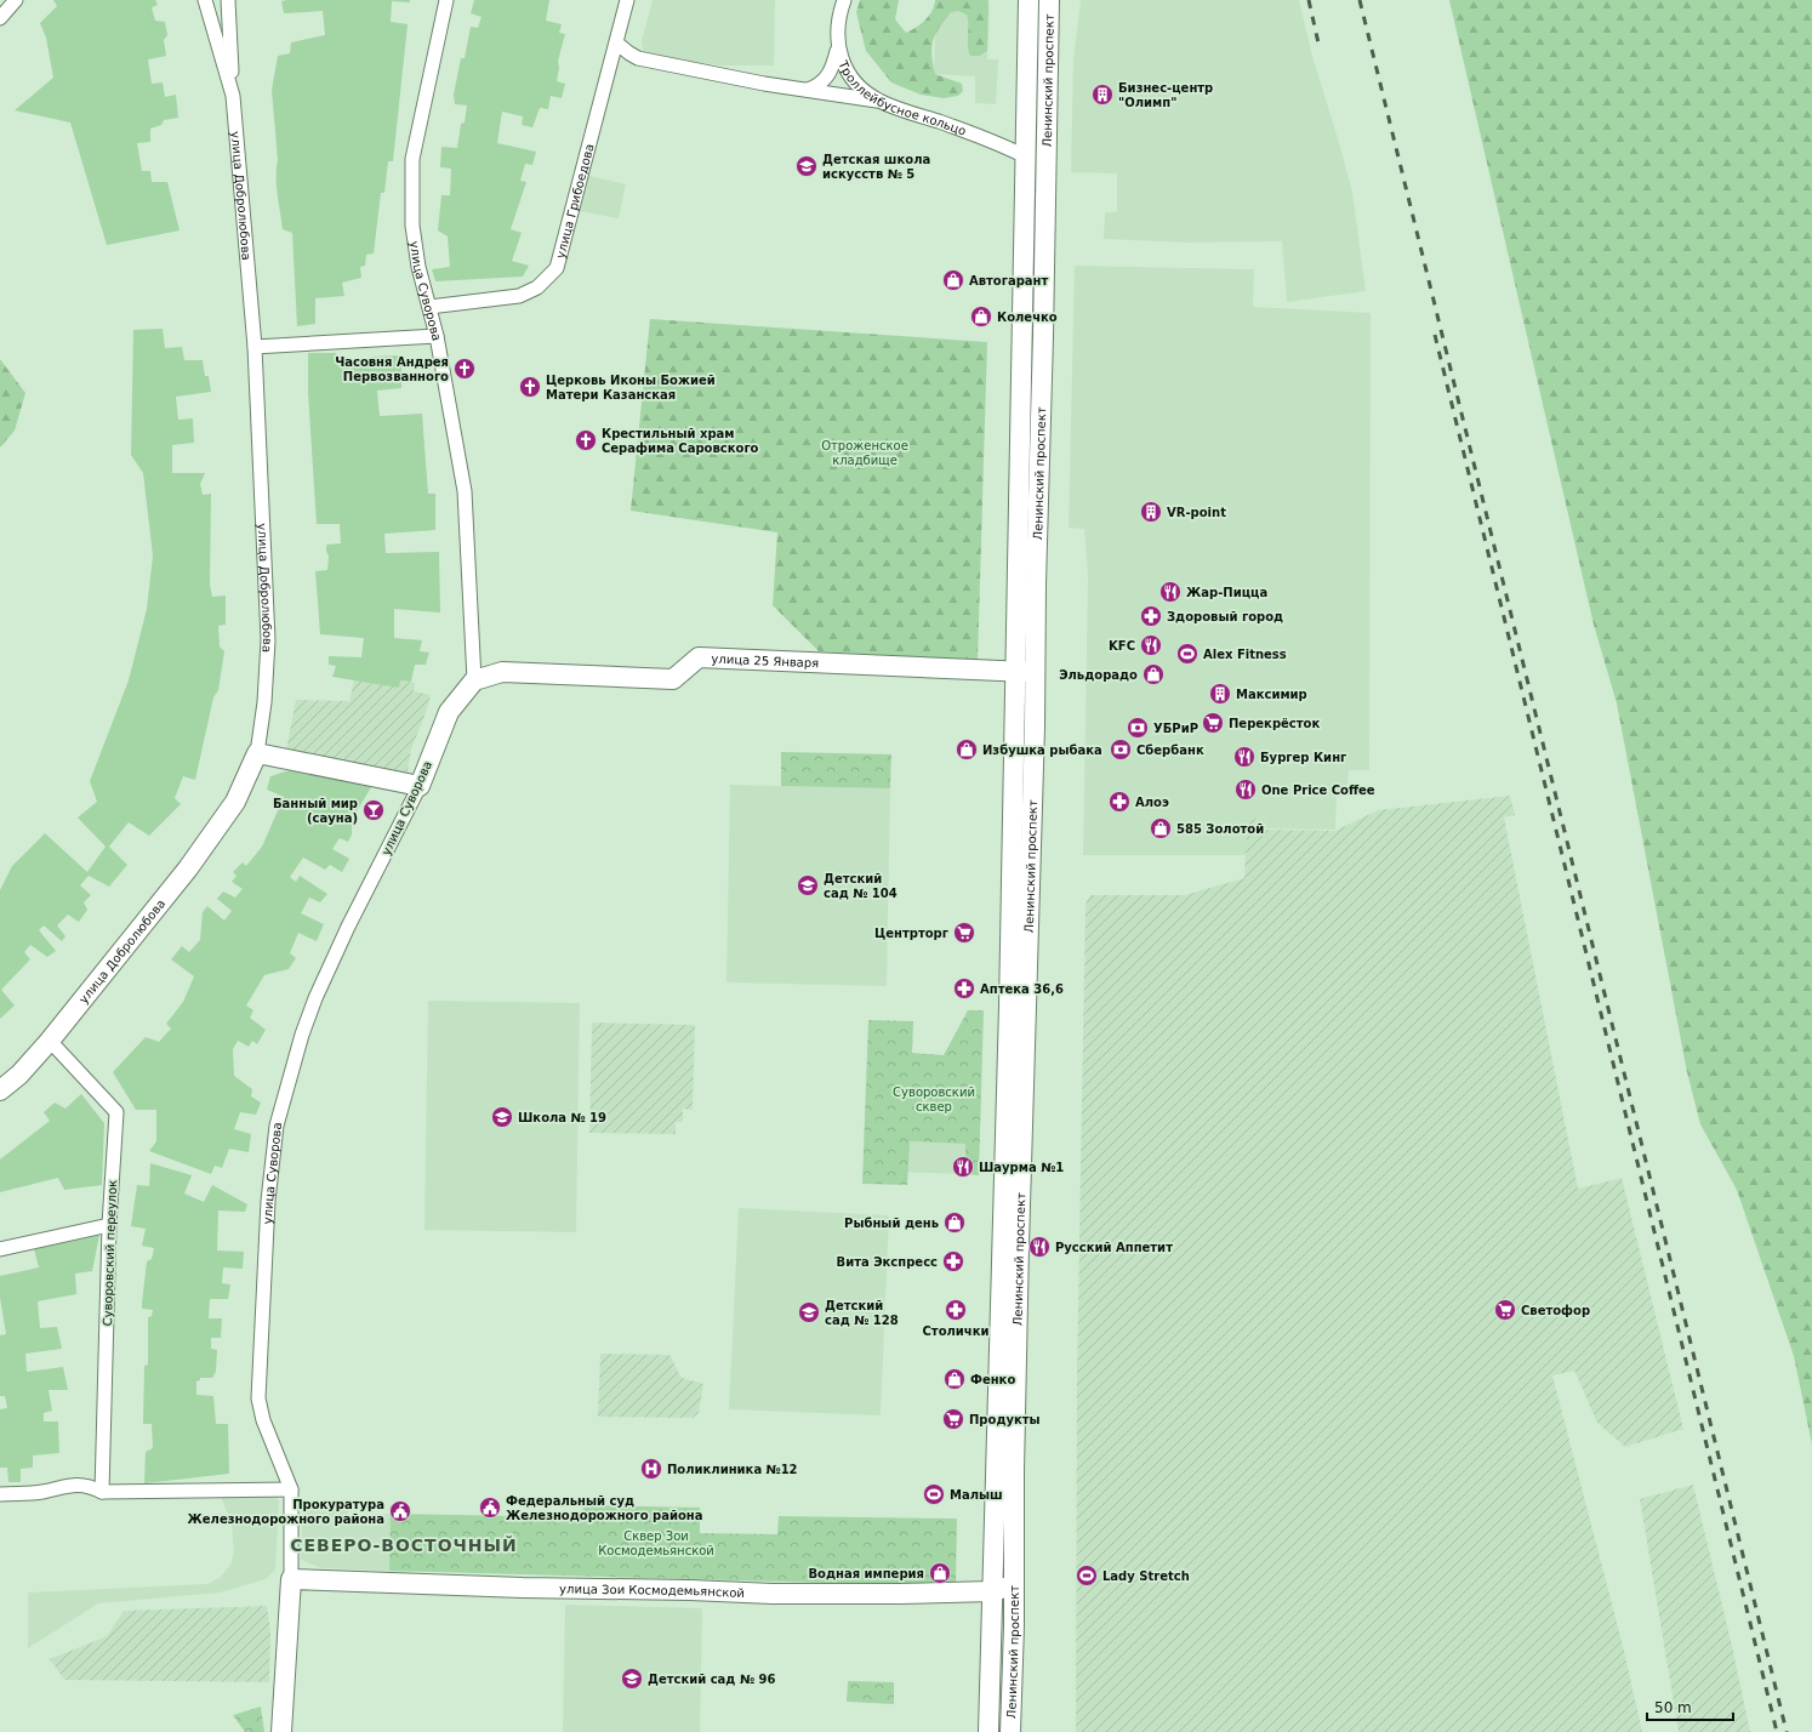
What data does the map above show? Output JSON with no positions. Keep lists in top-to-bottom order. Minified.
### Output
{"streets":{"main road":["Ленинский проспект","улица Добролюбова","улица Суворова","улица 25 Января","улица Зои Космодемьянской"],"street":["Троллейбусное кольцо","улица Грибоедова","Суворовский переулок"]},"crossings":[["Ленинский проспект","Троллейбусное кольцо"],["Ленинский проспект","улица 25 Января"],["Ленинский проспект","улица Зои Космодемьянской"],["улица Добролюбова","Суворовский переулок"],["улица Грибоедова","улица Суворова"],["улица Суворова","улица 25 Января"],["улица Суворова","улица Зои Космодемьянской"]],"districts":["СЕВЕРО-ВОСТОЧНЫЙ"],"parks":["Отроженское кладбище","Суворовский сквер","Сквер Зои Космодемьянской"],"places":{"building":["Бизнес-центр \"Олимп\"","VR-point","Максимир"],"school or university":["Детская школа искусств № 5","Детский сад № 104","Школа № 19","Детский сад № 128","Детский сад № 96"],"shop":["Автогарант","Колечко","Эльдорадо","Избушка рыбака","585 Золотой","Рыбный день","Фенко","Водная империя"],"church":["Часовня Андрея Первозванного","Церковь Иконы Божией Матери Казанская","Крестильный храм Серафима Саровского"],"restaurant":["Жар-Пицца","KFC","Бургер Кинг","One Price Coffee","Шаурма №1","Русский Аппетит"],"pharmacy":["Здоровый город","Алоэ","Аптека 36,6","Вита Экспресс","Столички"],"sports":["Alex Fitness","Малыш","Lady Stretch"],"supermarket":["Перекрёсток","Центрторг","Светофор","Продукты"],"bank":["УБРиР","Сбербанк"],"bar":["Банный мир (сауна)"],"hospital":["Поликлиника №12"],"public building":["Федеральный суд Железнодорожного района","Прокуратура Железнодорожного района"]},"scale_bar":"50 m"}
